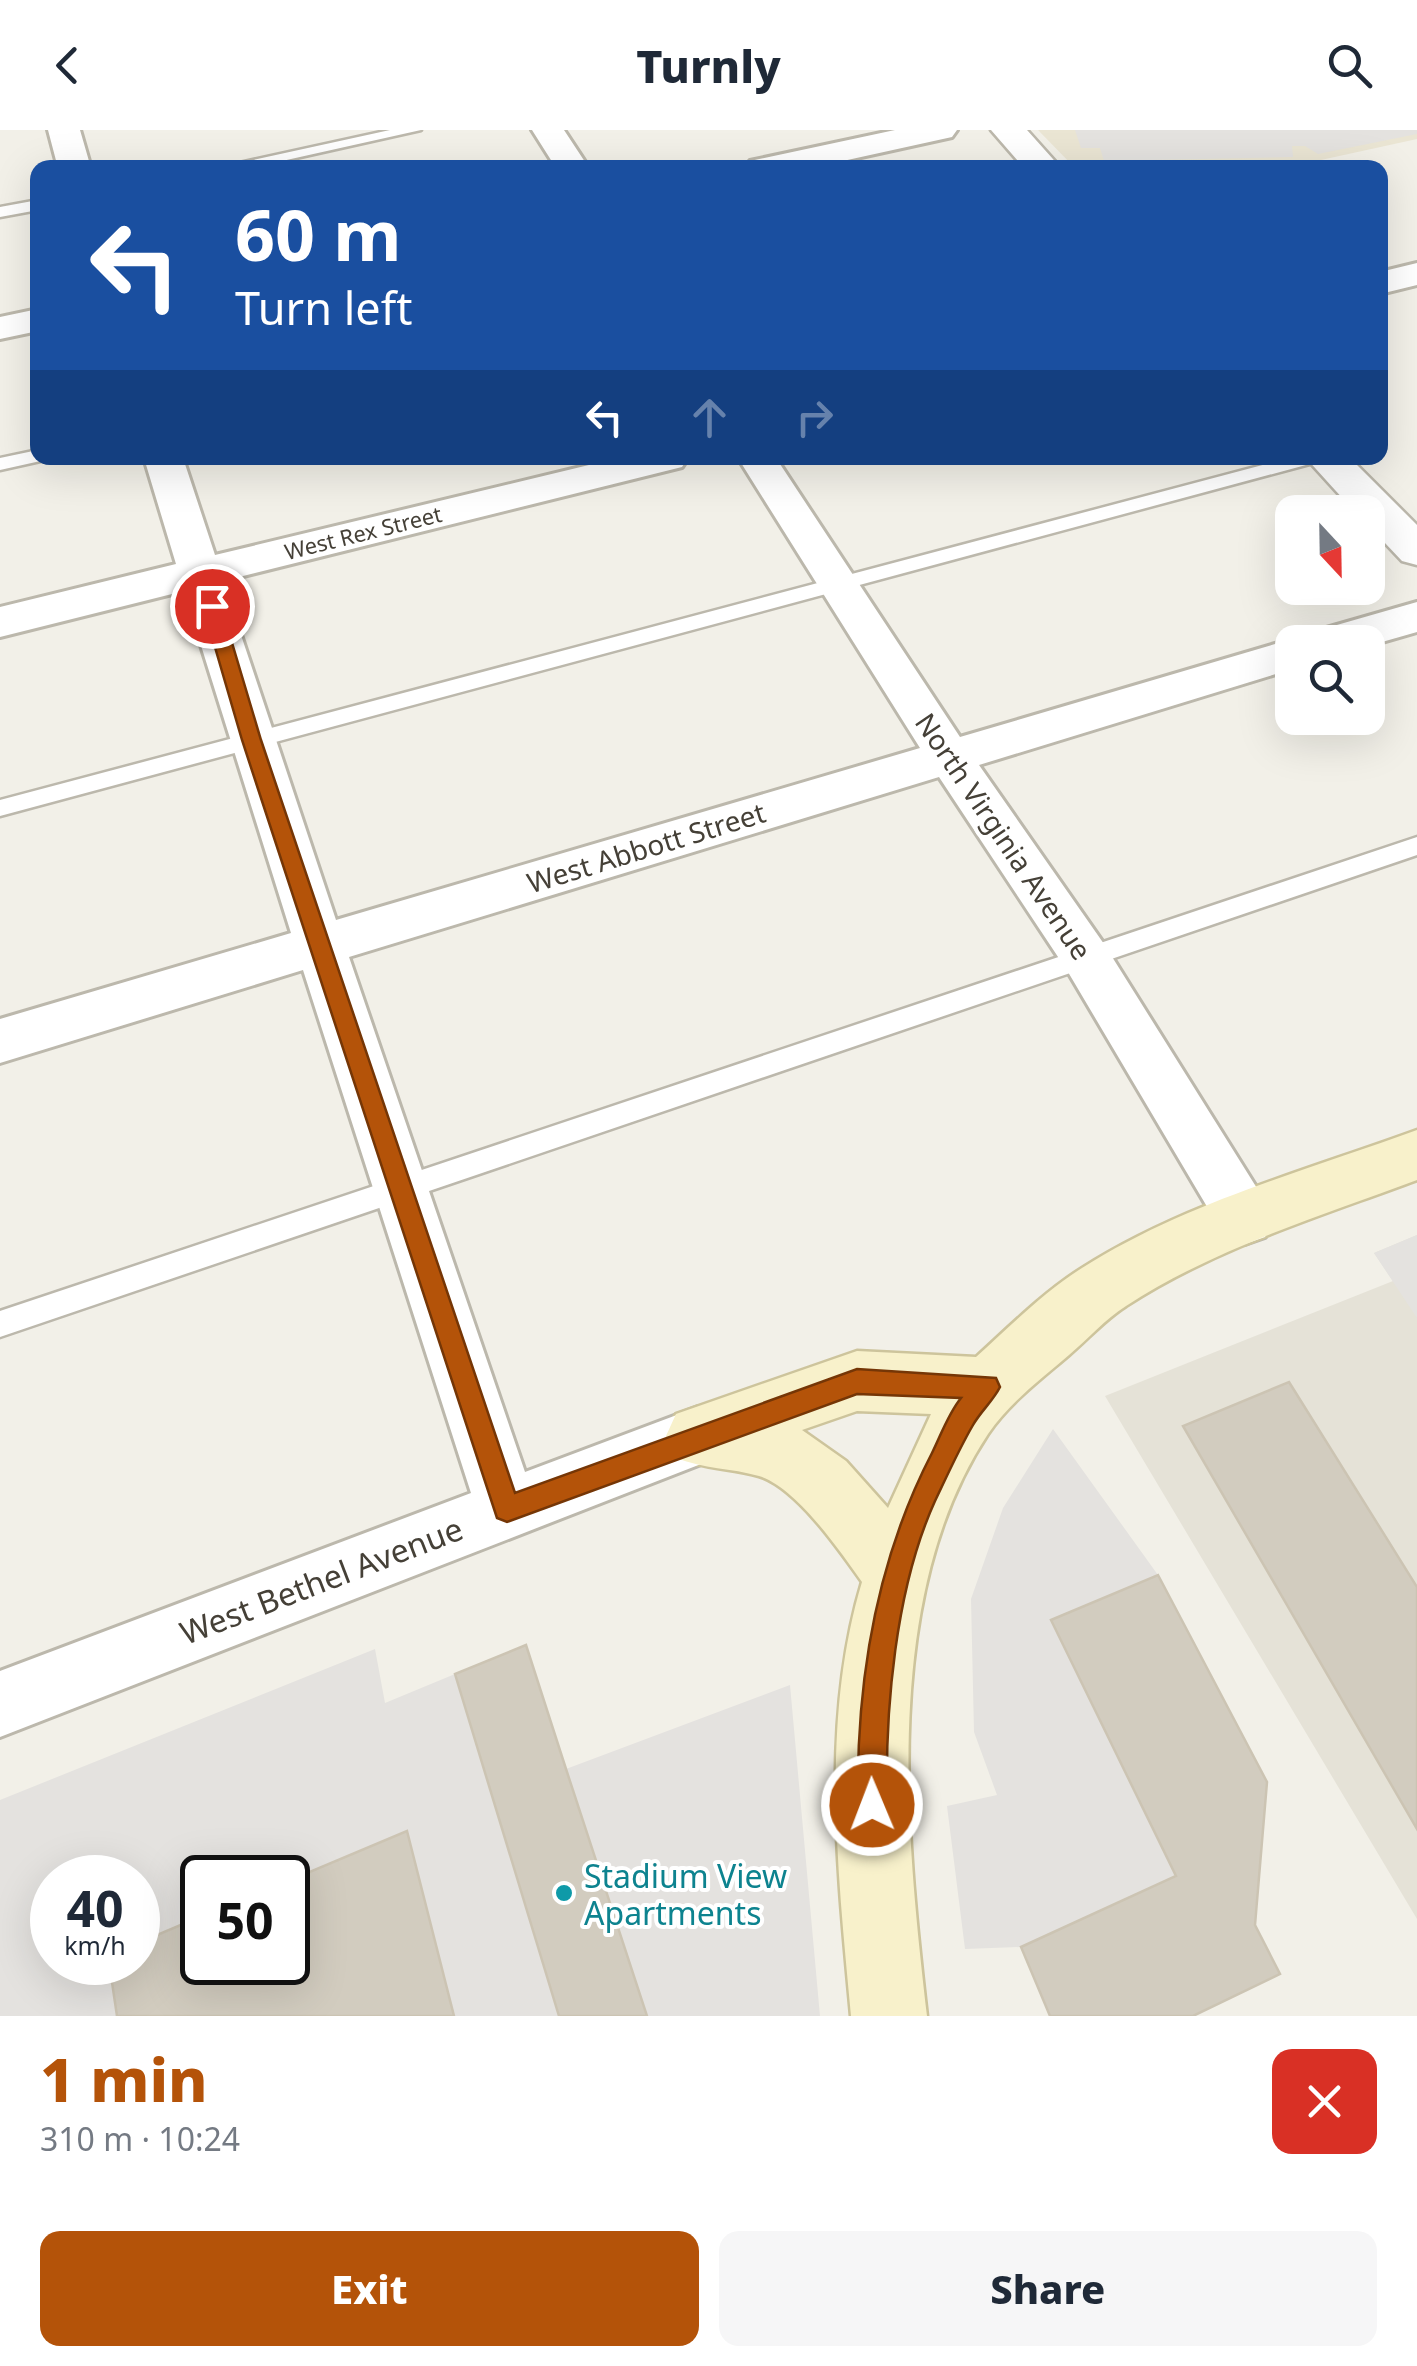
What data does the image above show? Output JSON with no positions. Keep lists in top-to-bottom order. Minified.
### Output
{"streets":{"street":["West Rex Street","North Virginia Avenue","West Abbott Street","West Bethel Avenue"]},"crossings":[["North Virginia Avenue","West Abbott Street"]],"places":["Stadium View Apartments"],"north":"bottom","page":{"header":"Turnly","turn":["60 m","Turn left"],"speed":"40 km/h","limit":"50","heading":["1 min","310 m · 10:24"],"buttons":["Exit","Share"]}}
